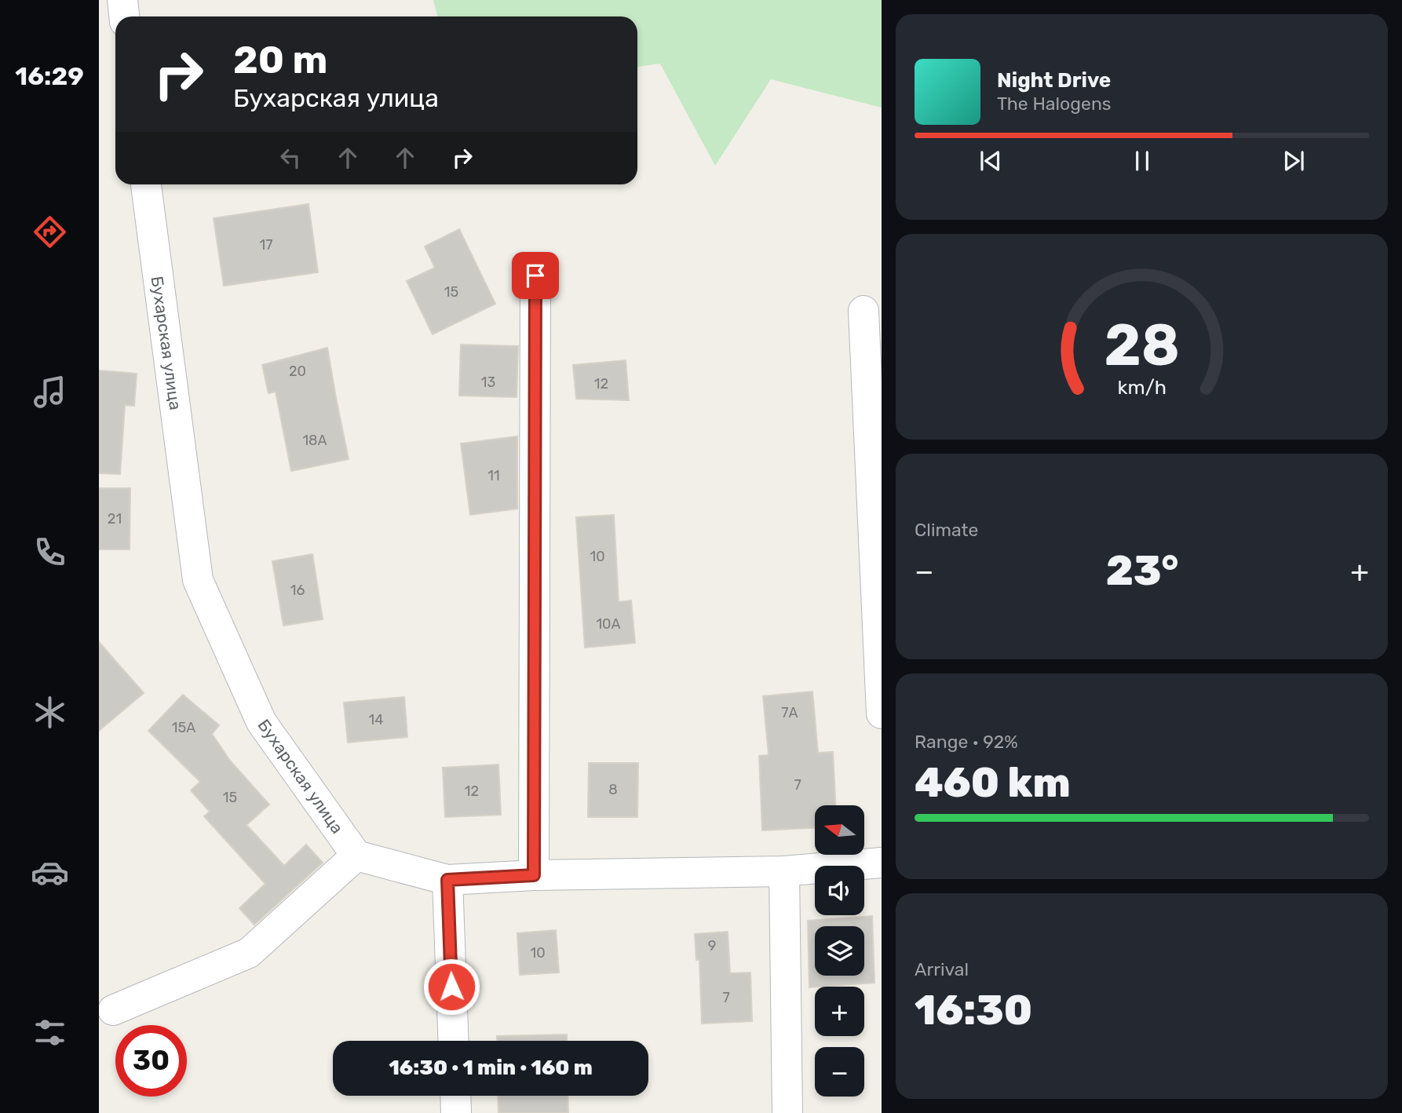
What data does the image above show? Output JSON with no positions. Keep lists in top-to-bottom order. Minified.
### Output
{"streets":{"street":["Бухарская улица"]},"house_numbers":["17","15","20","13","12","18А","11","21","10","16","10А","7А","14","15А","7","8","12","15","9","10","7"],"north":"left","page":{"tabs":"16:29","turn":["20 m","Бухарская улица"],"song":["Night Drive","The Halogens"],"tile":["Climate",["Range · 92%","460 km"],["Arrival","16:30"]],"heat":["−","23°","+"],"map_buttons":["+","−"],"limit":"30","trip":"16:30 · 1 min · 160 m","gauge":["28","km/h"]}}
